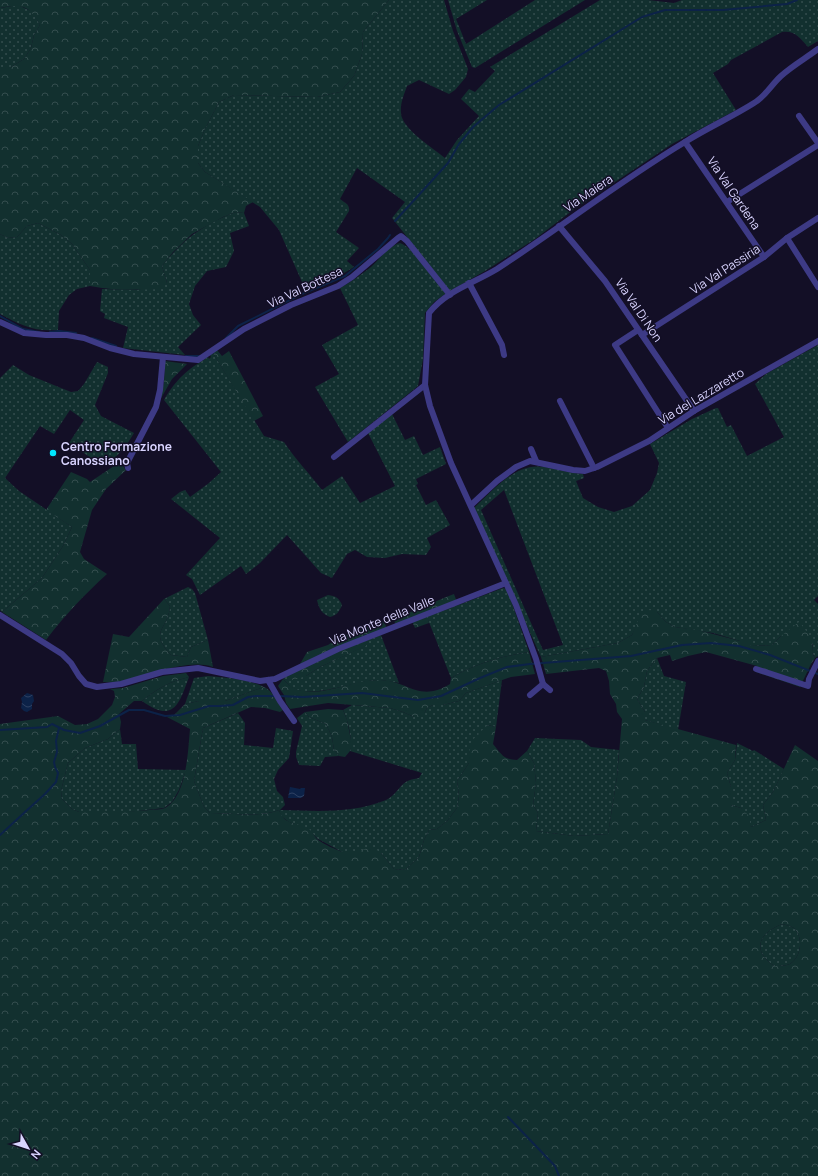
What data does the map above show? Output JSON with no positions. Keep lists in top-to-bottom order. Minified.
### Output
{"streets":{"street":["Via Maiera","Via Val Gardena","Via Val Passiria","Via Val Bottesa","Via Val Di Non","Via del Lazzaretto","Via Monte della Valle"]},"crossings":[["Via Maiera","Via Val Gardena"],["Via Maiera","Via Val Bottesa"],["Via Maiera","Via Val Di Non"],["Via Maiera","Via del Lazzaretto"],["Via Val Gardena","Via Val Passiria"],["Via Val Passiria","Via Val Di Non"],["Via Val Di Non","Via del Lazzaretto"]],"places":["Centro Formazione Canossiano"],"north":"bottom right"}
